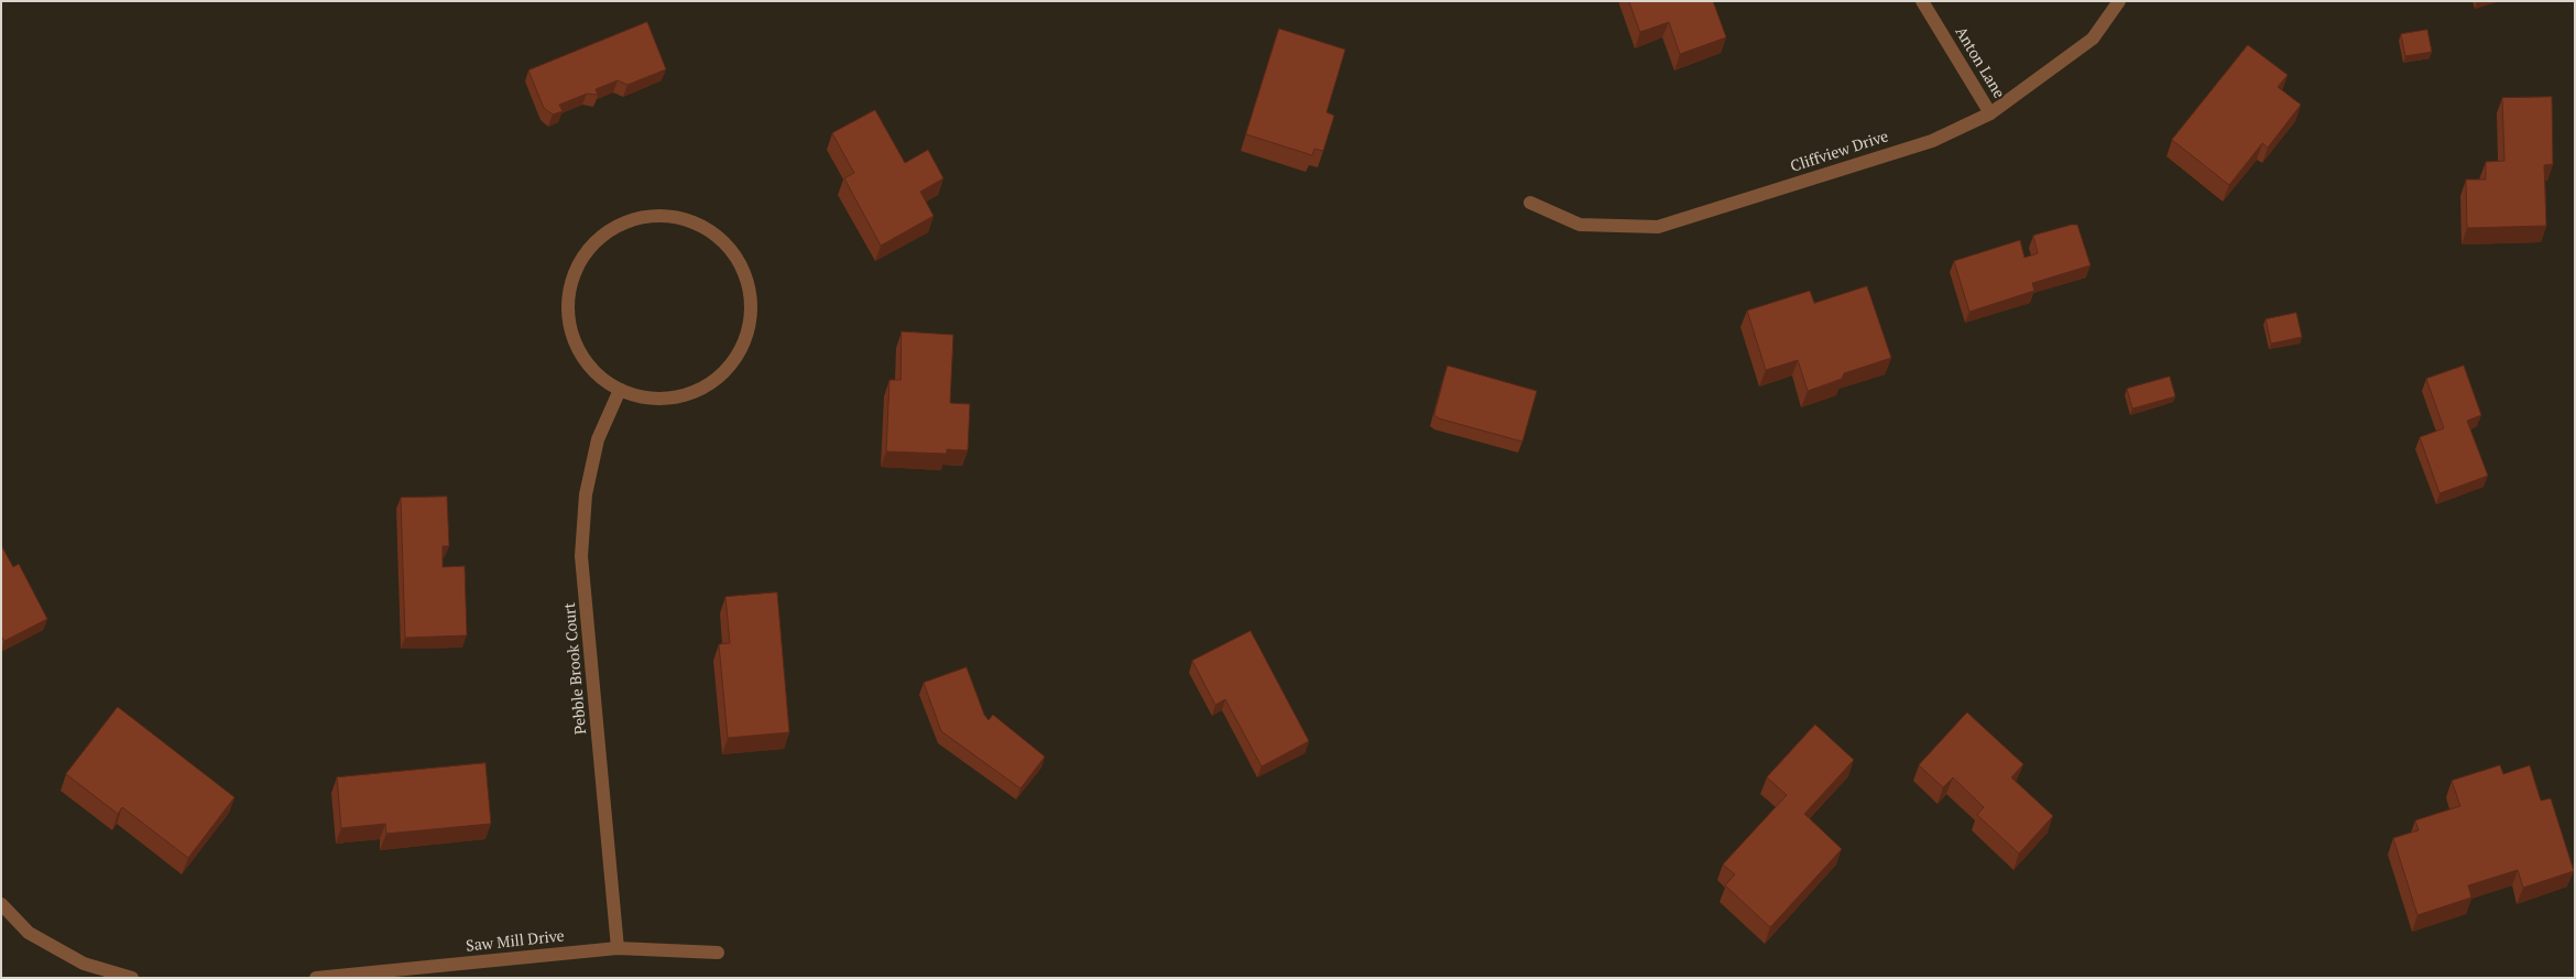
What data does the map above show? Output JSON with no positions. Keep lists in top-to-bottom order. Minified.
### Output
{"streets":{"street":["Anton Lane","Cliffview Drive","Pebble Brook Court","Saw Mill Drive"]},"crossings":[["Anton Lane","Cliffview Drive"],["Pebble Brook Court","Saw Mill Drive"]]}
